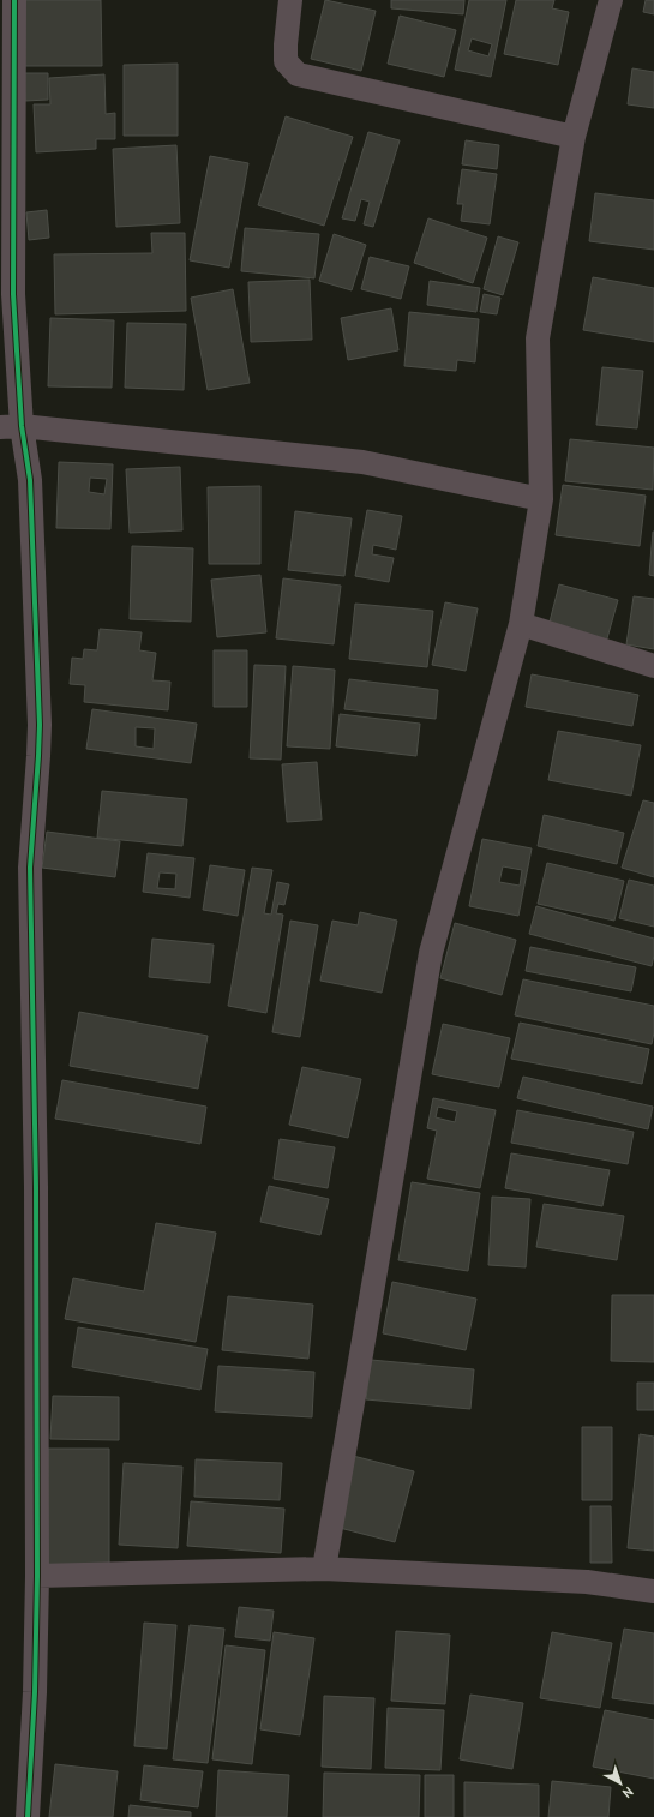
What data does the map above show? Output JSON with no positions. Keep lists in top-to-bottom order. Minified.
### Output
{"north":"bottom right"}
